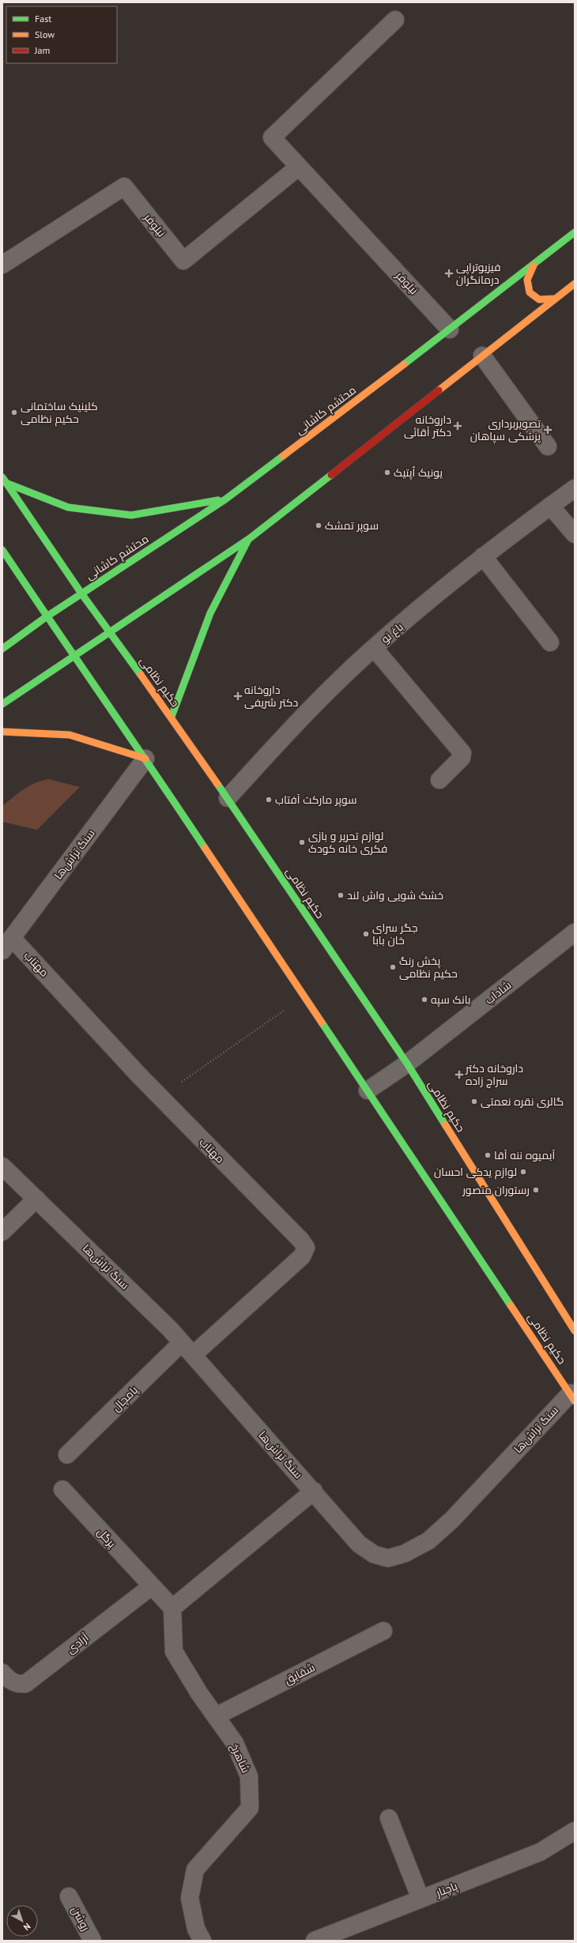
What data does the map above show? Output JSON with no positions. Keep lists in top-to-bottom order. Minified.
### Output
{"streets":{"main road":["محتشم کاشانی","حکیم نظامی"],"street":["نیلوفر","باغ نو","سنگ تراش‌ها","مهتاب","شاداب","پامچال","پرگل","آزادی","شقایق","شاهرخ","پاچنار","روشن"]},"crossings":[["نیلوفر","محتشم کاشانی"],["محتشم کاشانی","حکیم نظامی"],["باغ نو","حکیم نظامی"],["حکیم نظامی","سنگ تراش‌ها"],["حکیم نظامی","شاداب"],["سنگ تراش‌ها","مهتاب"],["سنگ تراش‌ها","پامچال"],["پرگل","آزادی"],["پرگل","شاهرخ"],["شقایق","شاهرخ"]],"places":{"health":["فیزیوتراپی درمانگران","داروخانه دکتر آقائی","تصویربرداری پزشکی سپاهان","داروخانه دکتر شریفی","داروخانه دکتر سراج زاده"],"other":["کلینیک ساختمانی حکیم نظامی","یونیک ٱپتیک","سوپر تمشک","سوپر مارکت آفتاب","لوازم تحریر و بازی فکری خانه کودک","خشک شویی واش لند","جگر سرای خان بابا","پخش رنگ حکیم نظامی","بانک سپه","گالری نقره نعمتی","آبمیوه ننه آقا","لوازم یدکی احسان","رستوران منصور"]},"legend":["Fast","Slow","Jam"],"north":"bottom right"}
